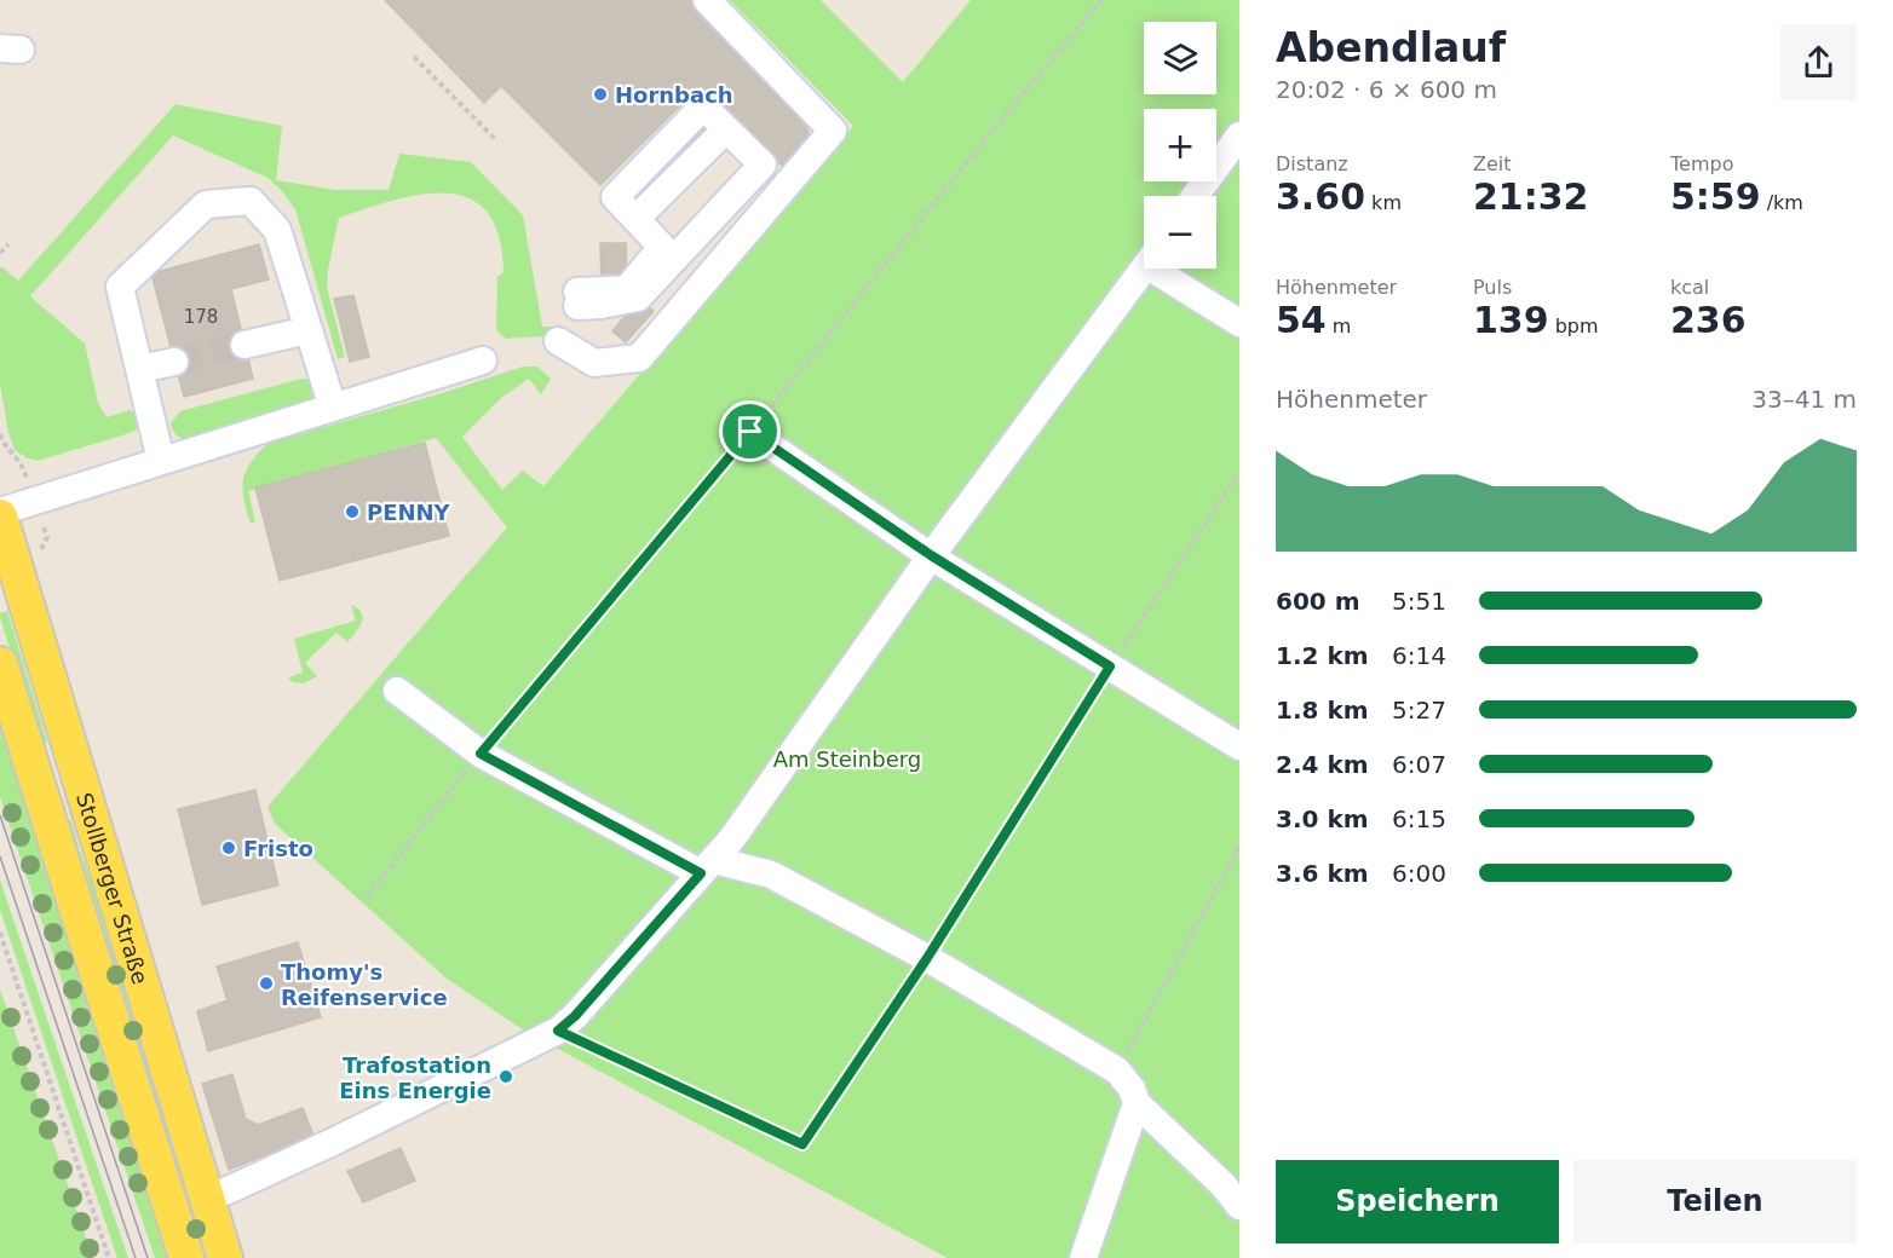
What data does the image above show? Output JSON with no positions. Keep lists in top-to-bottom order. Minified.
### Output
{"streets":{"main road":["Stollberger Straße"]},"parks":["Am Steinberg"],"places":["Hornbach","PENNY","Fristo","Thomy's Reifenservice","Trafostation Eins Energie"],"house_numbers":["178"],"page":{"heading":["Abendlauf","20:02 · 6 × 600 m"],"map_buttons":["+","−"],"stats":[["Distanz","3.60 km"],["Zeit","21:32"],["Tempo","5:59 /km"],["Höhenmeter","54 m"],["Puls","139 bpm"],["kcal","236"]],"chart":["Höhenmeter","33–41 m"],"list":[{"name":"600 m","note":"5:51"},{"name":"1.2 km","note":"6:14"},{"name":"1.8 km","note":"5:27"},{"name":"2.4 km","note":"6:07"},{"name":"3.0 km","note":"6:15"},{"name":"3.6 km","note":"6:00"}],"buttons":["Speichern","Teilen"]}}
